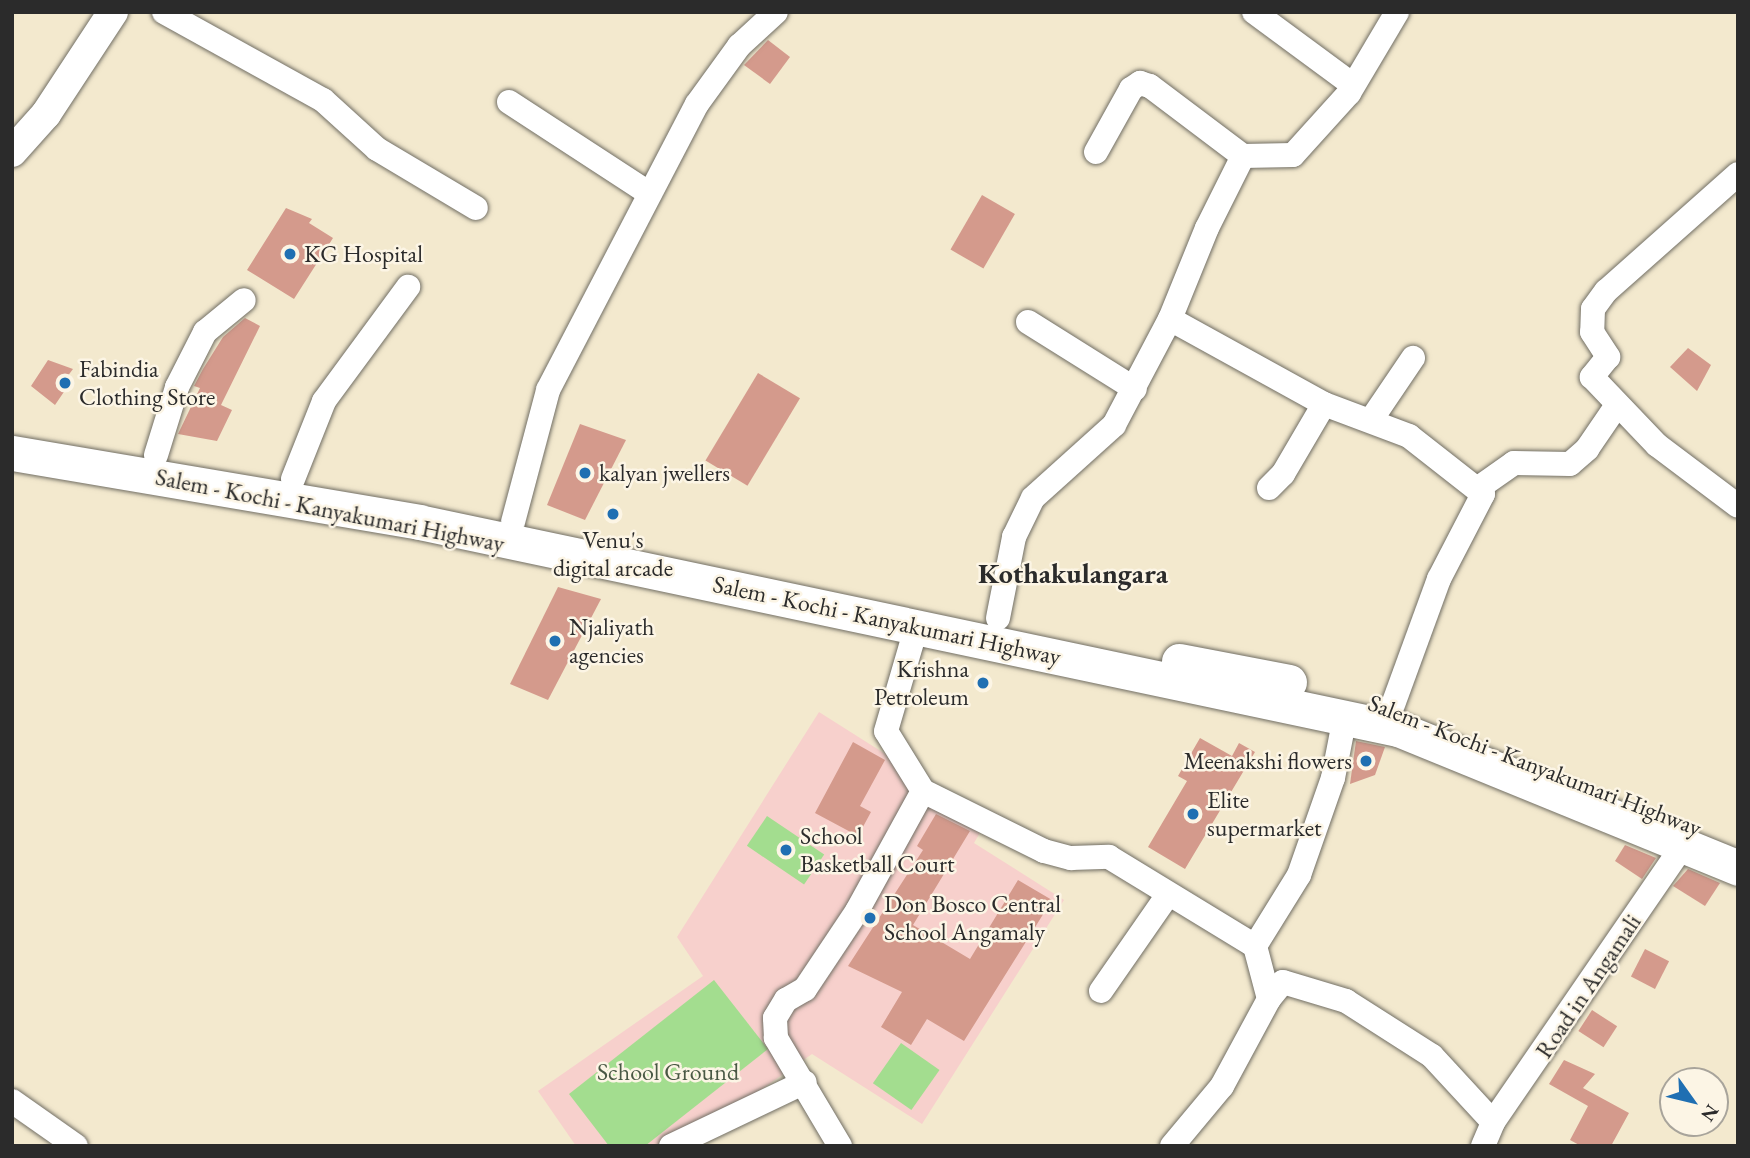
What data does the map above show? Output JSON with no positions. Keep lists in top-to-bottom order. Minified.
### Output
{"streets":{"highway":["Salem - Kochi - Kanyakumari Highway"],"street":["Road in Angamali"]},"crossings":[["Salem - Kochi - Kanyakumari Highway","Road in Angamali"]],"districts":["Kothakulangara"],"parks":["School Ground"],"places":["KG Hospital","Fabindia Clothing Store","kalyan jwellers","Venu's digital arcade","Njaliyath agencies","Krishna Petroleum","Meenakshi flowers","Elite supermarket","School Basketball Court","Don Bosco Central School Angamaly"],"north":"bottom right"}
